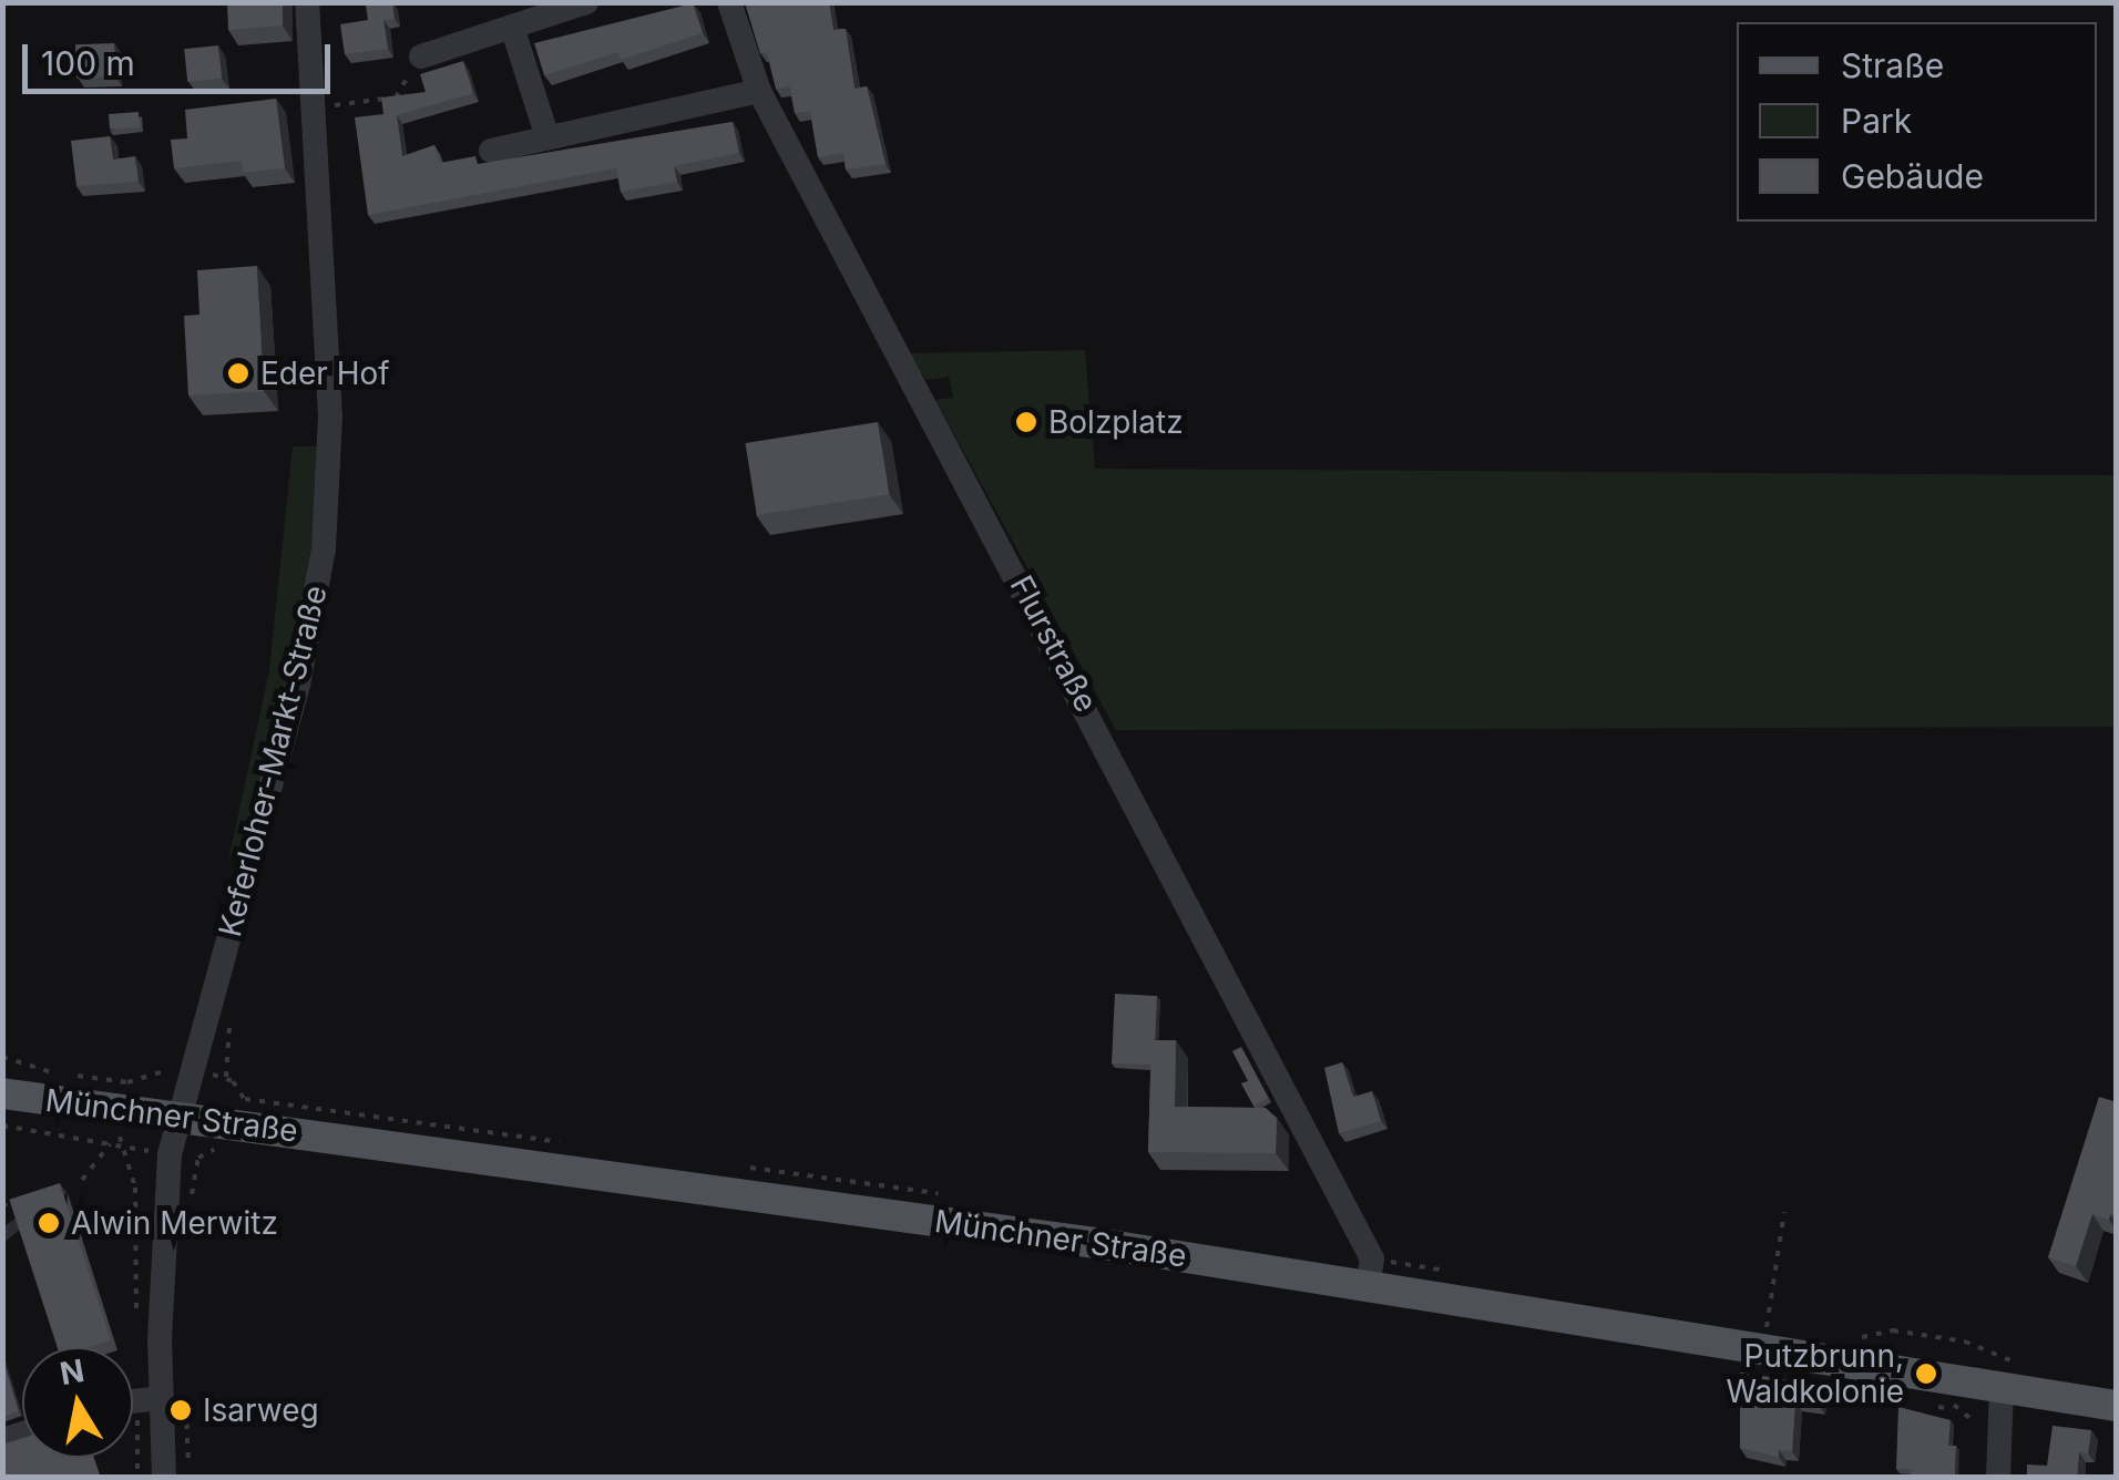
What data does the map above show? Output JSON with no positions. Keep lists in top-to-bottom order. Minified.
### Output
{"streets":{"main road":["Münchner Straße"],"street":["Flurstraße","Keferloher-Markt-Straße"]},"crossings":[["Flurstraße","Münchner Straße"],["Keferloher-Markt-Straße","Münchner Straße"]],"places":["Eder Hof","Bolzplatz","Alwin Merwitz","Putzbrunn, Waldkolonie","Isarweg"],"legend":["Straße","Park","Gebäude"],"scale_bar":"100 m","north":"top"}
